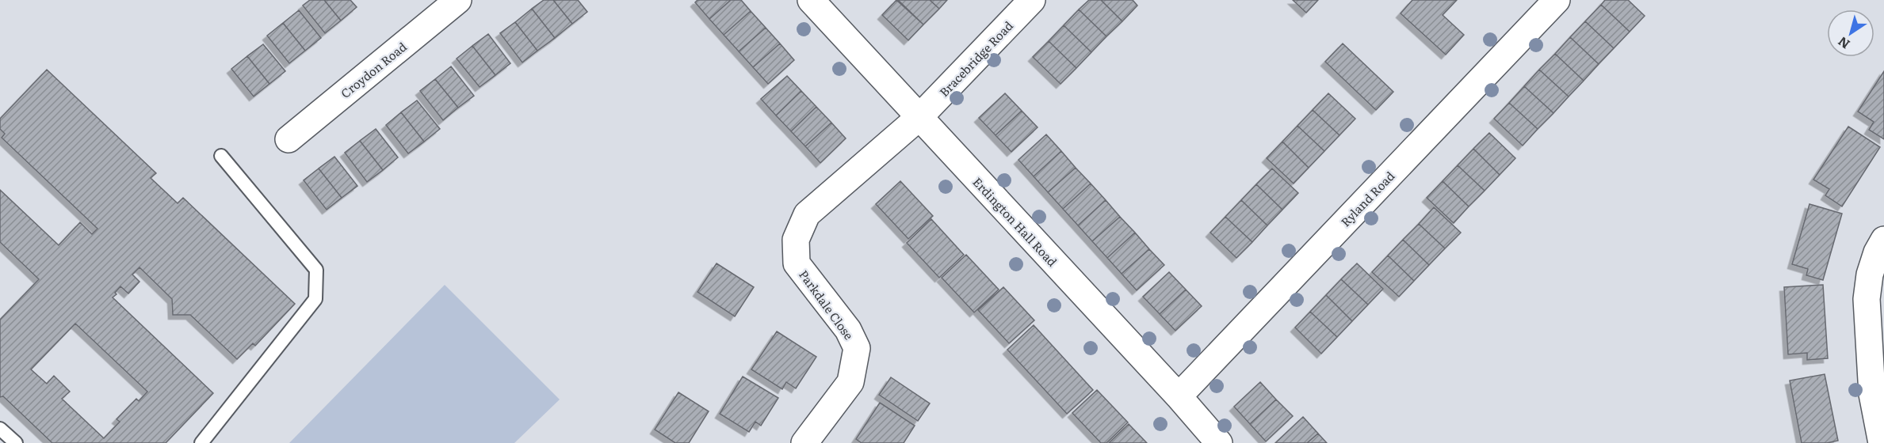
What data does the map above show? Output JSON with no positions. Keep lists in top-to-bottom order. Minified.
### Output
{"streets":{"street":["Bracebridge Road","Croydon Road","Ryland Road","Erdington Hall Road","Parkdale Close"]},"crossings":[["Bracebridge Road","Erdington Hall Road"],["Bracebridge Road","Parkdale Close"],["Ryland Road","Erdington Hall Road"],["Erdington Hall Road","Parkdale Close"]],"north":"bottom left"}
